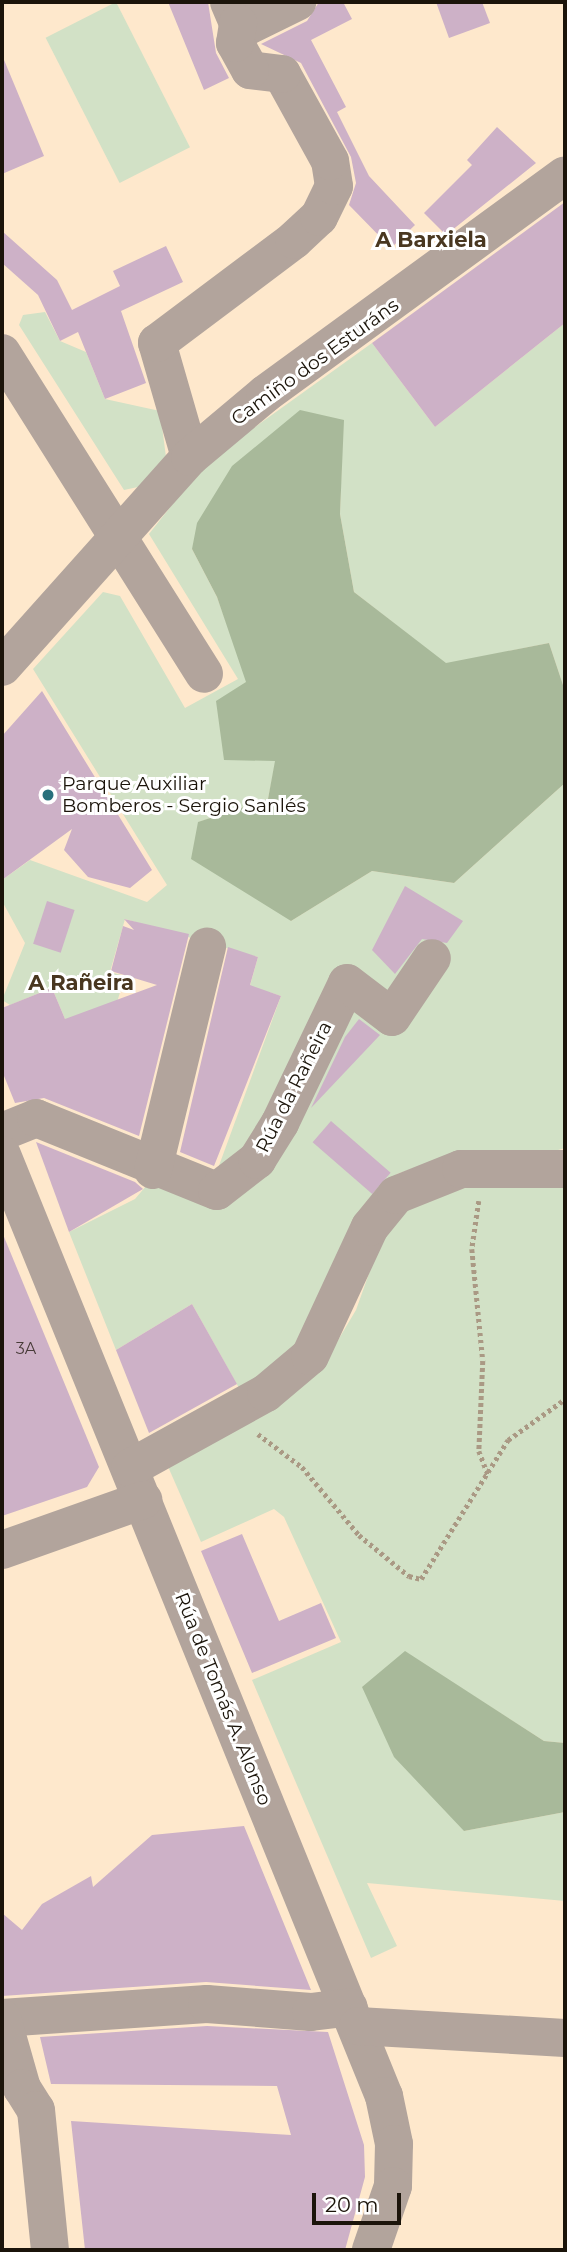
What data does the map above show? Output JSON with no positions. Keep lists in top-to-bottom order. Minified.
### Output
{"streets":{"street":["Camiño dos Esturáns","Rúa da Rañeira","Rúa de Tomás A. Alonso"]},"districts":["A Barxiela","A Rañeira"],"places":["Parque Auxiliar Bomberos - Sergio Sanlés"],"house_numbers":["3A"],"scale_bar":"20 m"}
